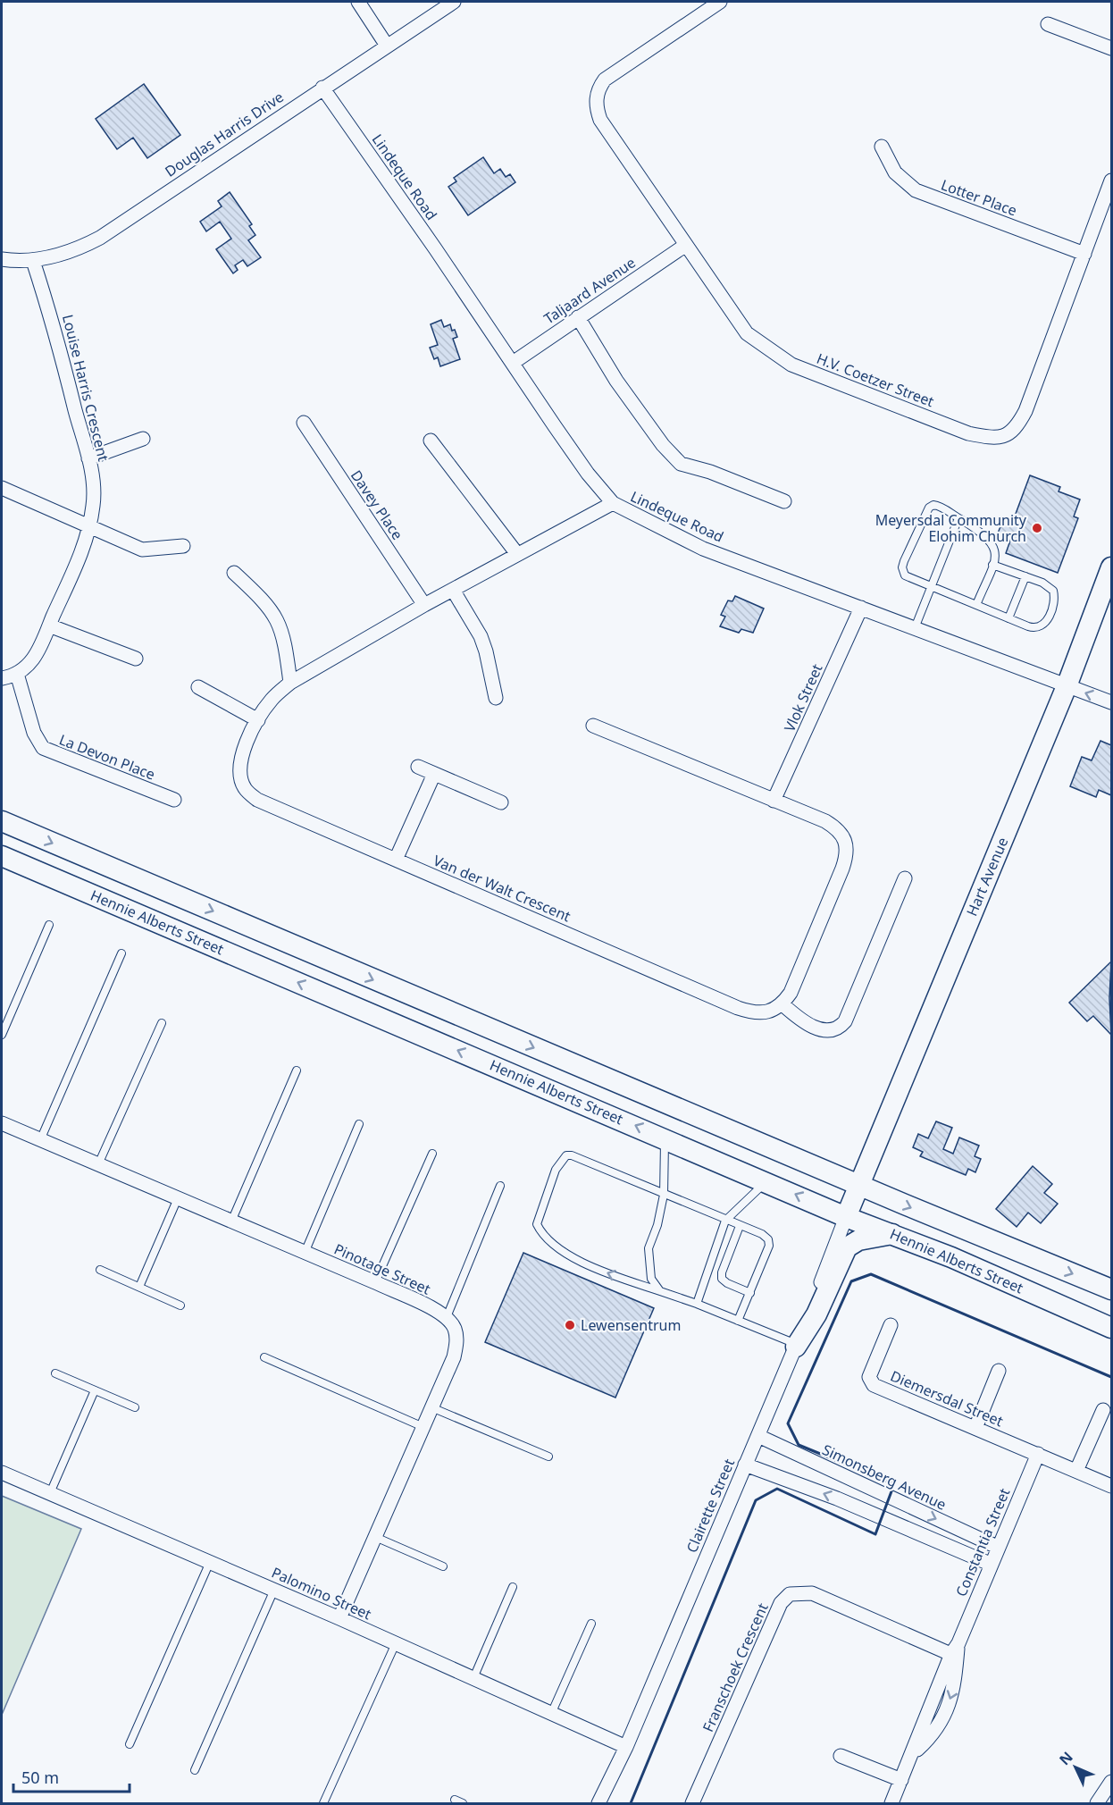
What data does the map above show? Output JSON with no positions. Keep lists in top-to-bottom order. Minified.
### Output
{"streets":{"street":["Douglas Harris Drive","Lindeque Road","Lotter Place","Taljaard Avenue","H.V. Coetzer Street","Louise Harris Crescent","Davey Place","Vlok Street","La Devon Place","Hart Avenue","Van der Walt Crescent","Hennie Alberts Street","Pinotage Street","Diemersdal Street","Simonsberg Avenue","Clairette Street","Constantia Street","Palomino Street","Franschoek Crescent"]},"crossings":[["Douglas Harris Drive","Lindeque Road"],["Douglas Harris Drive","Louise Harris Crescent"],["Lindeque Road","Taljaard Avenue"],["Lindeque Road","Vlok Street"],["Lindeque Road","Hart Avenue"],["Lindeque Road","Van der Walt Crescent"],["Lotter Place","H.V. Coetzer Street"],["Taljaard Avenue","H.V. Coetzer Street"],["Louise Harris Crescent","La Devon Place"],["Davey Place","Van der Walt Crescent"],["Hart Avenue","Hennie Alberts Street"],["Hart Avenue","Clairette Street"],["Hennie Alberts Street","Clairette Street"],["Diemersdal Street","Constantia Street"],["Simonsberg Avenue","Clairette Street"],["Simonsberg Avenue","Constantia Street"],["Clairette Street","Palomino Street"],["Constantia Street","Franschoek Crescent"]],"places":["Meyersdal Community Elohim Church","Lewensentrum"],"scale_bar":"50 m","north":"top left"}
